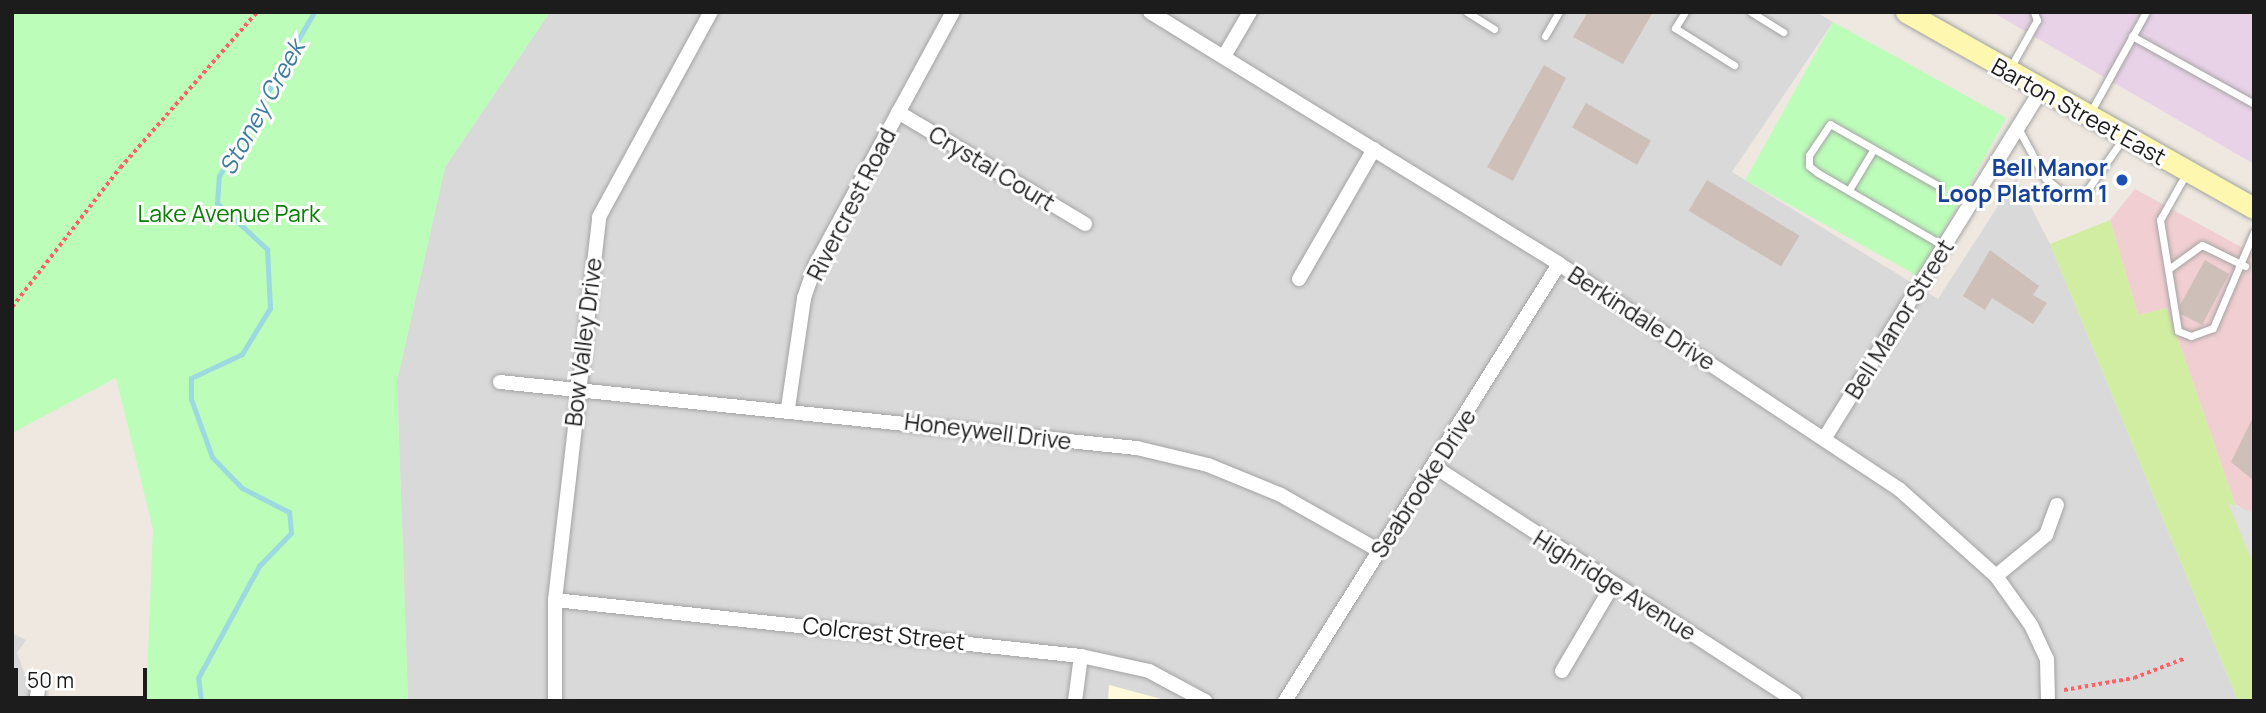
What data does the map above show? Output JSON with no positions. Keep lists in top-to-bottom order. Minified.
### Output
{"streets":{"main road":["Barton Street East"],"street":["Crystal Court","Rivercrest Road","Berkindale Drive","Bell Manor Street","Bow Valley Drive","Honeywell Drive","Seabrooke Drive","Highridge Avenue","Colcrest Street"]},"crossings":[["Barton Street East","Bell Manor Street"],["Crystal Court","Rivercrest Road"],["Rivercrest Road","Honeywell Drive"],["Berkindale Drive","Bell Manor Street"],["Berkindale Drive","Seabrooke Drive"],["Bow Valley Drive","Honeywell Drive"],["Bow Valley Drive","Colcrest Street"],["Honeywell Drive","Seabrooke Drive"],["Seabrooke Drive","Highridge Avenue"]],"water":["Stoney Creek"],"parks":["Lake Avenue Park"],"places":["Bell Manor Loop Platform 1"],"scale_bar":"50 m"}
